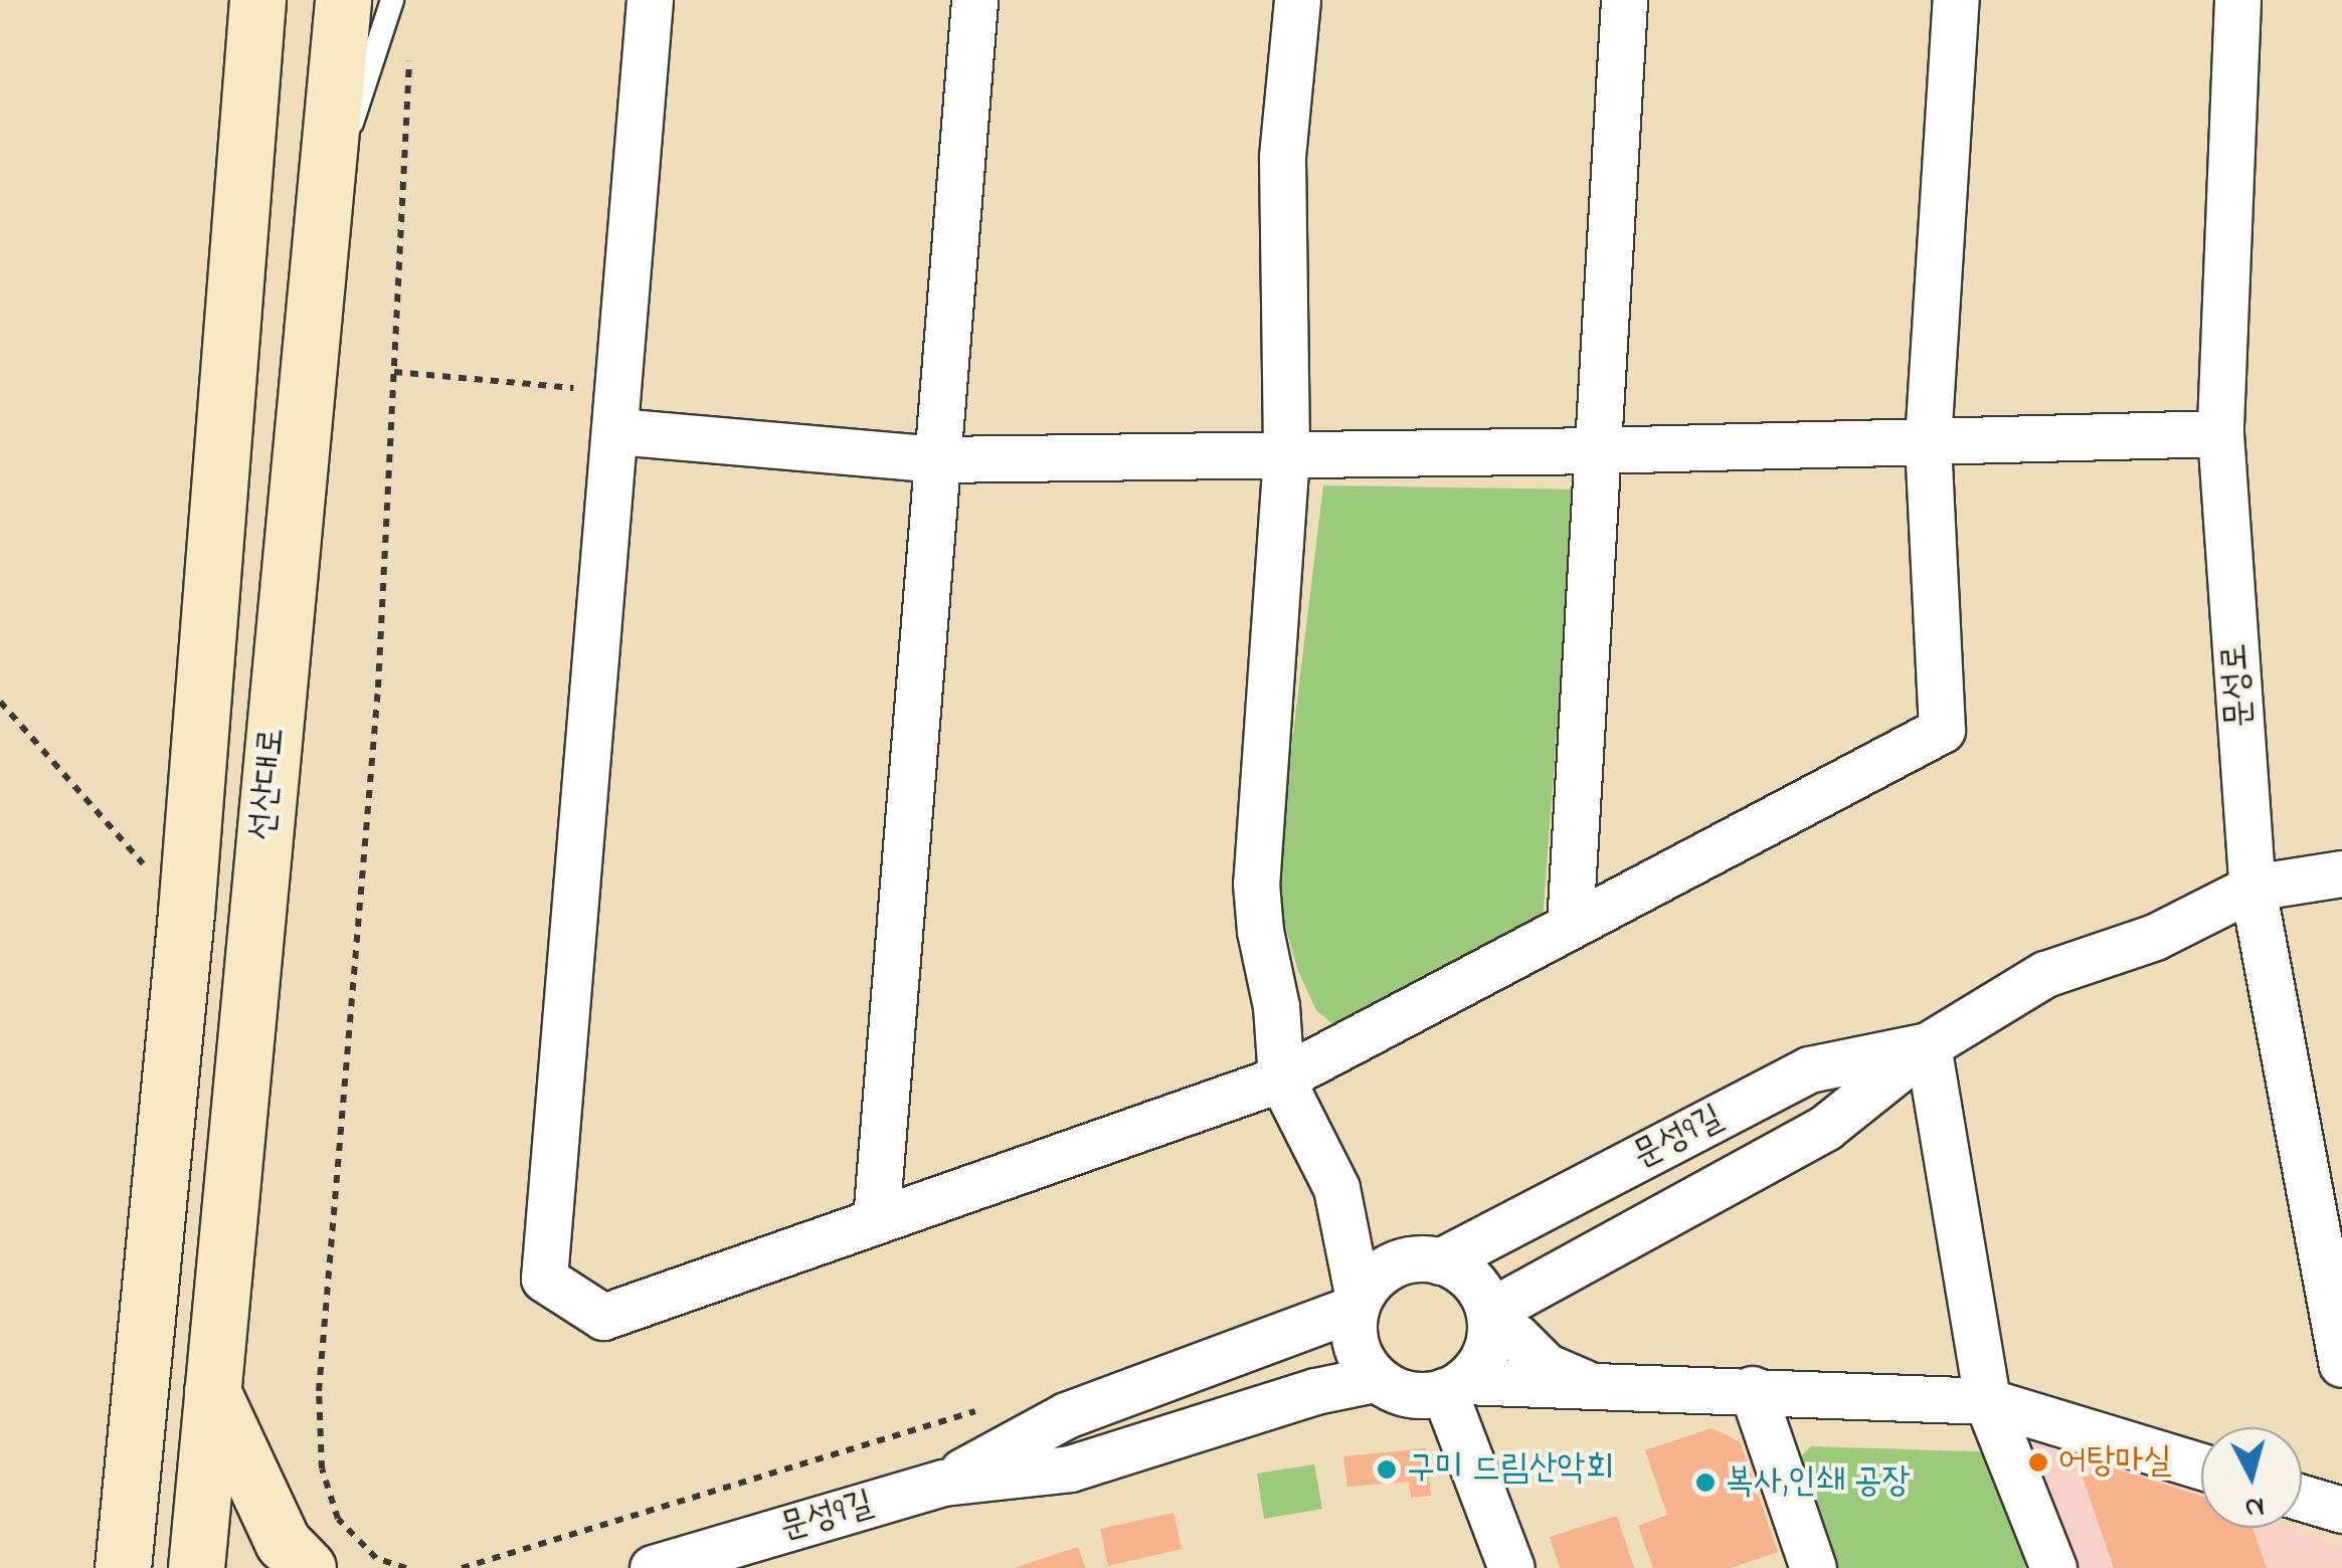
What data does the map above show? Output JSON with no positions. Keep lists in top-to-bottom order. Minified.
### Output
{"streets":{"main road":["선산대로"],"street":["문성로","문성9길"]},"crossings":[["문성로","문성9길"]],"places":["어탕마실","구미 드림산악회","복사,인쇄 공장"],"north":"bottom"}
